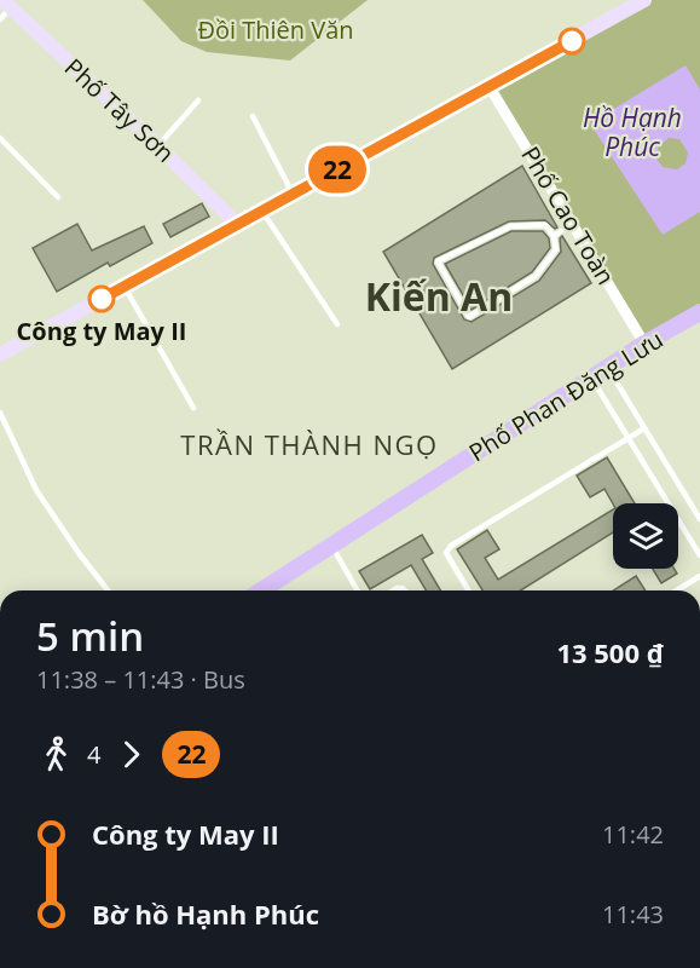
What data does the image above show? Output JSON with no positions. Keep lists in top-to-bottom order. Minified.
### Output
{"streets":{"main road":["Phố Tây Sơn","Phố Phan Đăng Lưu"],"street":["Phố Cao Toàn"]},"crossings":[["Phố Cao Toàn","Phố Phan Đăng Lưu"]],"districts":["Kiến An","TRẦN THÀNH NGỌ"],"water":["Hồ Hạnh Phúc"],"parks":["Đồi Thiên Văn"],"places":["Công ty May II"],"lines":["bus line 22"],"page":{"on_map":"22","heading":["5 min","11:38 – 11:43 · Bus","13 500 ₫"],"legs":["4","22"],"list":[{"name":"Công ty May II","value":"11:42"},{"name":"Bờ hồ Hạnh Phúc","value":"11:43"}]}}
